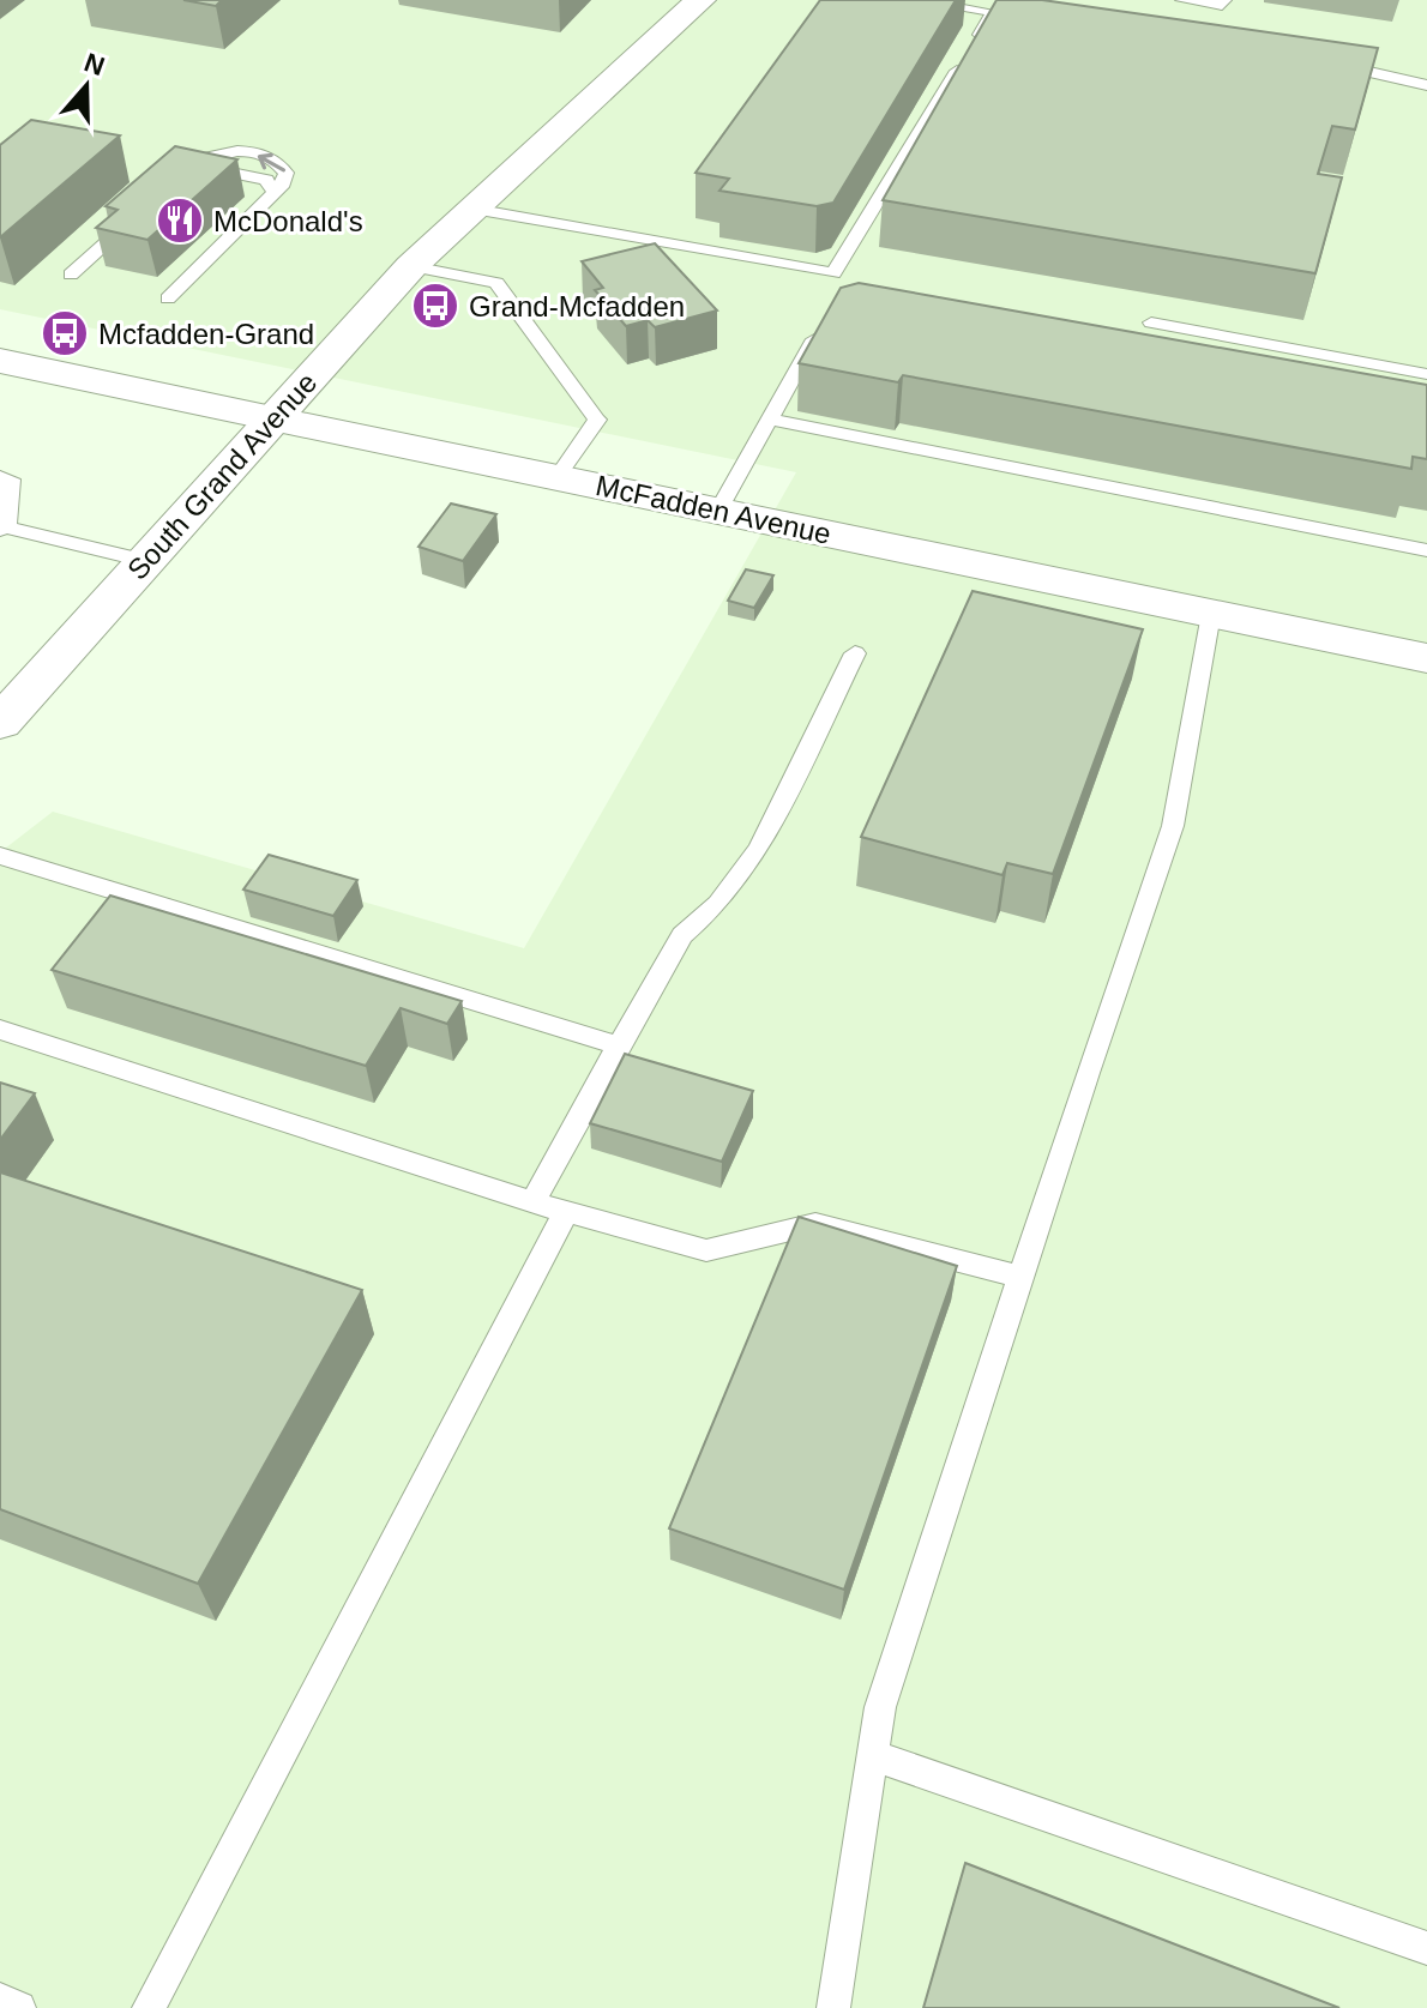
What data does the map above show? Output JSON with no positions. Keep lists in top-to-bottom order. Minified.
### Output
{"streets":{"main road":["South Grand Avenue","McFadden Avenue"]},"crossings":[["South Grand Avenue","McFadden Avenue"]],"places":{"restaurant":["McDonald's"],"bus stop":["Grand-Mcfadden","Mcfadden-Grand"]},"north":"top"}
